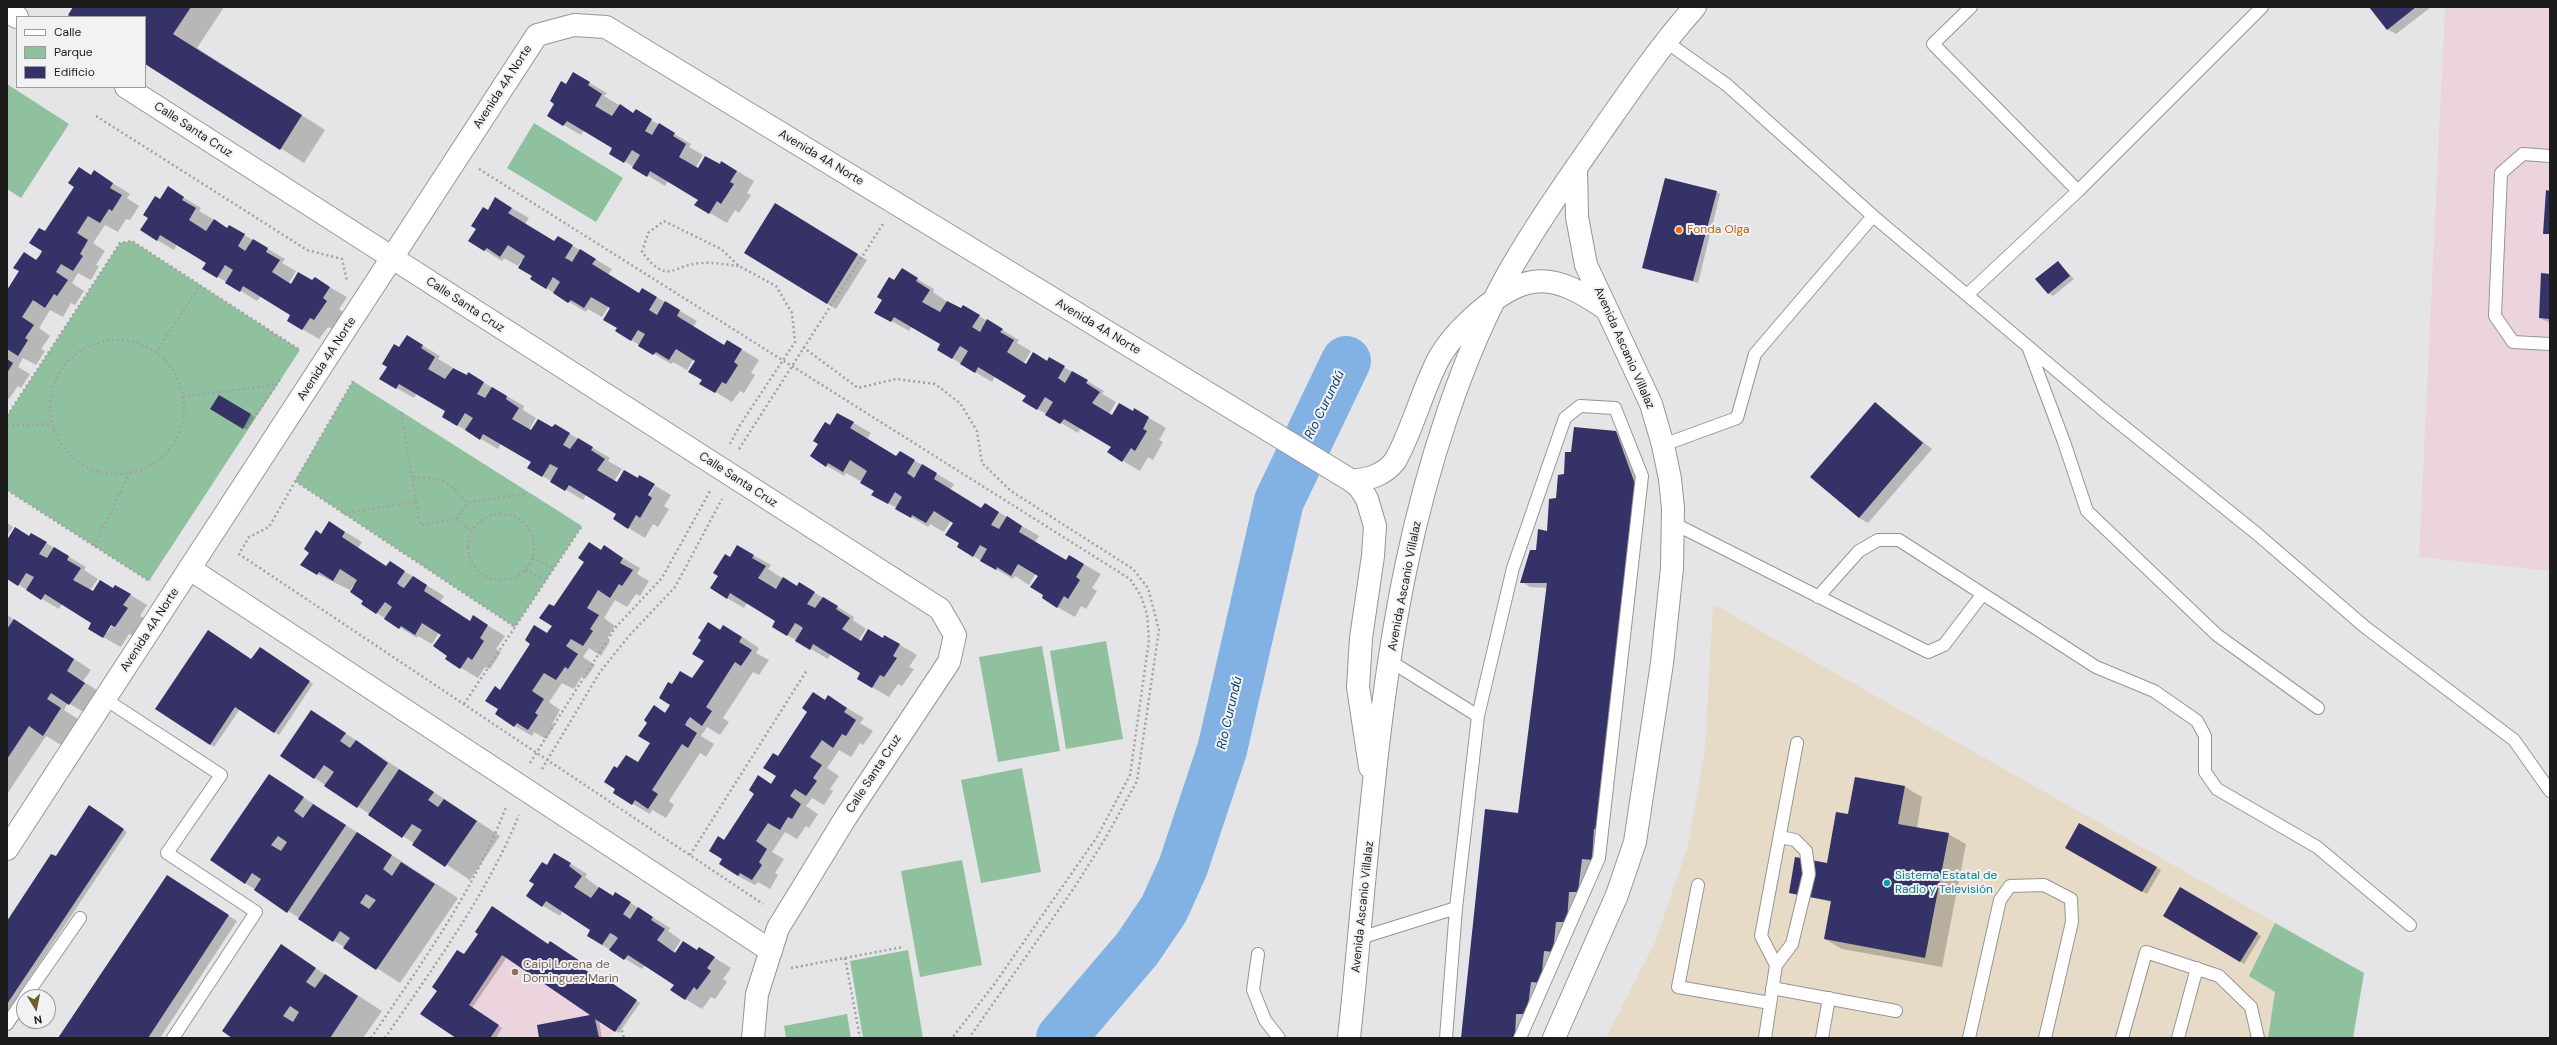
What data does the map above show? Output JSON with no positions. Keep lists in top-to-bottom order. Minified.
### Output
{"streets":{"street":["Avenida 4A Norte","Calle Santa Cruz","Avenida Ascanio Villalaz"]},"crossings":[["Avenida 4A Norte","Calle Santa Cruz"],["Avenida 4A Norte","Avenida Ascanio Villalaz"]],"water":["Río Curundú"],"places":["Fonda Olga","Sistema Estatal de Radio y Televisión","Caipi Lorena de Dominguez Marin"],"legend":["Calle","Parque","Edificio"],"north":"bottom"}
